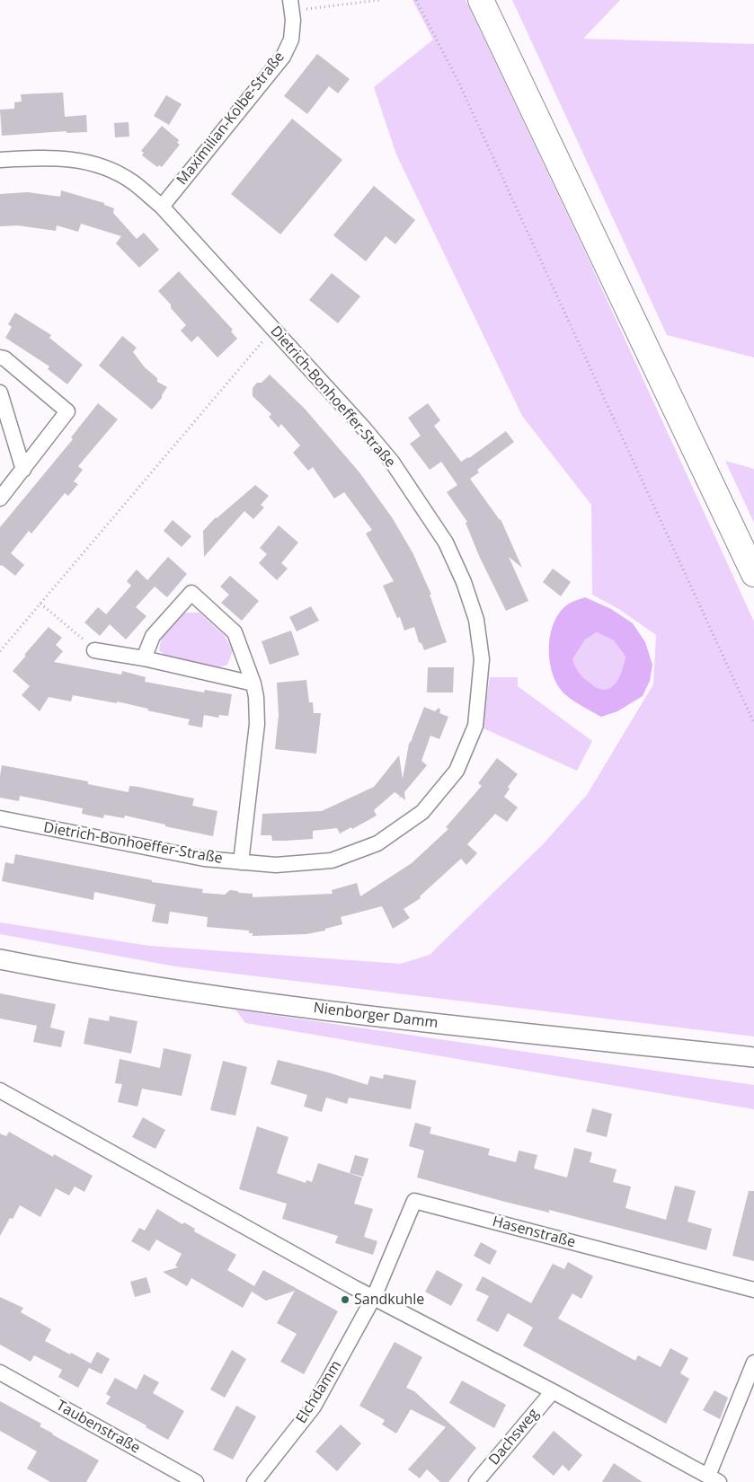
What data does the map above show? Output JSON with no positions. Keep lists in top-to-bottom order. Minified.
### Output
{"streets":{"street":["Maximilian-Kolbe-Straße","Dietrich-Bonhoeffer-Straße","Nienborger Damm","Hasenstraße","Elchdamm","Taubenstraße","Dachsweg"]},"crossings":[["Maximilian-Kolbe-Straße","Dietrich-Bonhoeffer-Straße"],["Hasenstraße","Elchdamm"]],"places":["Sandkuhle"]}
